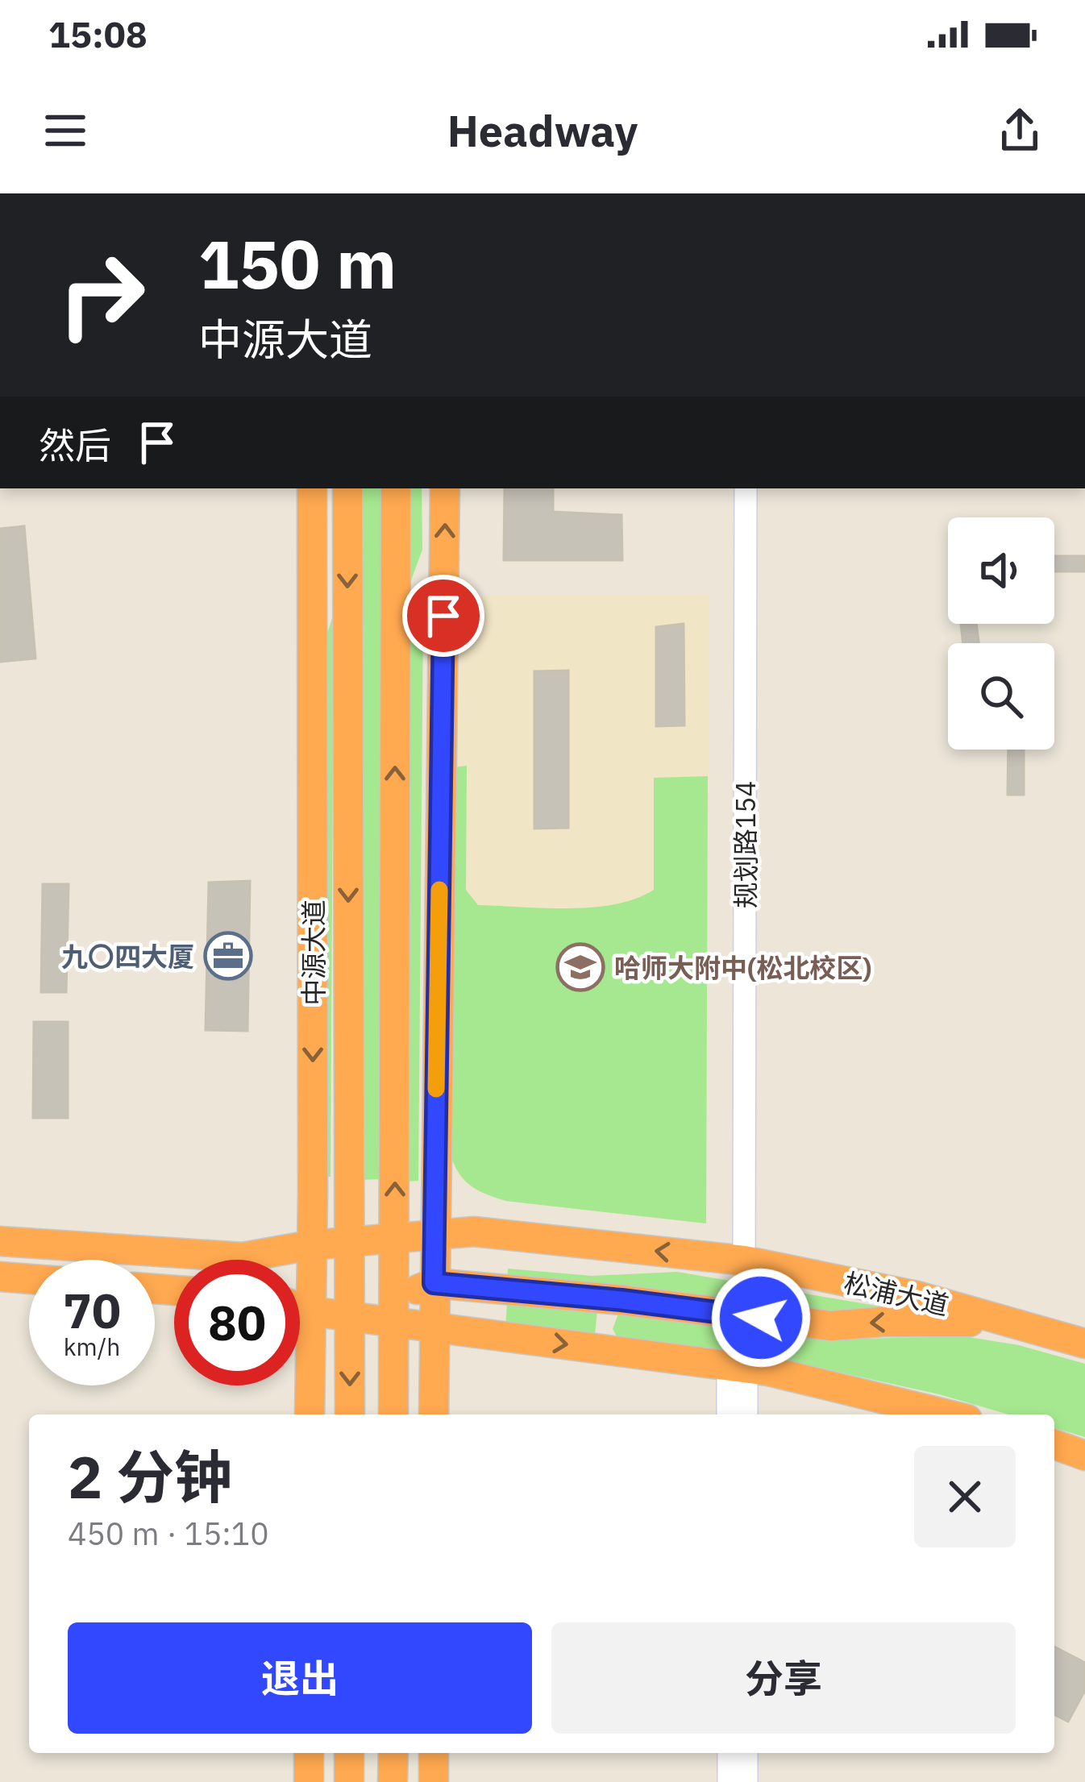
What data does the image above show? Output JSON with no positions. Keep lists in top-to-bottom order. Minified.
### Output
{"streets":{"highway":["中源大道","松浦大道"],"street":["规划路154"]},"crossings":[["规划路154","松浦大道"],["中源大道","松浦大道"]],"places":{"office":["九〇四大厦"],"school or university":["哈师大附中(松北校区)"]},"page":{"status":"15:08","header":"Headway","turn":["150 m","中源大道"],"then":"然后","speed":"70 km/h","limit":"80","heading":["2 分钟","450 m · 15:10"],"buttons":["退出","分享"]}}
